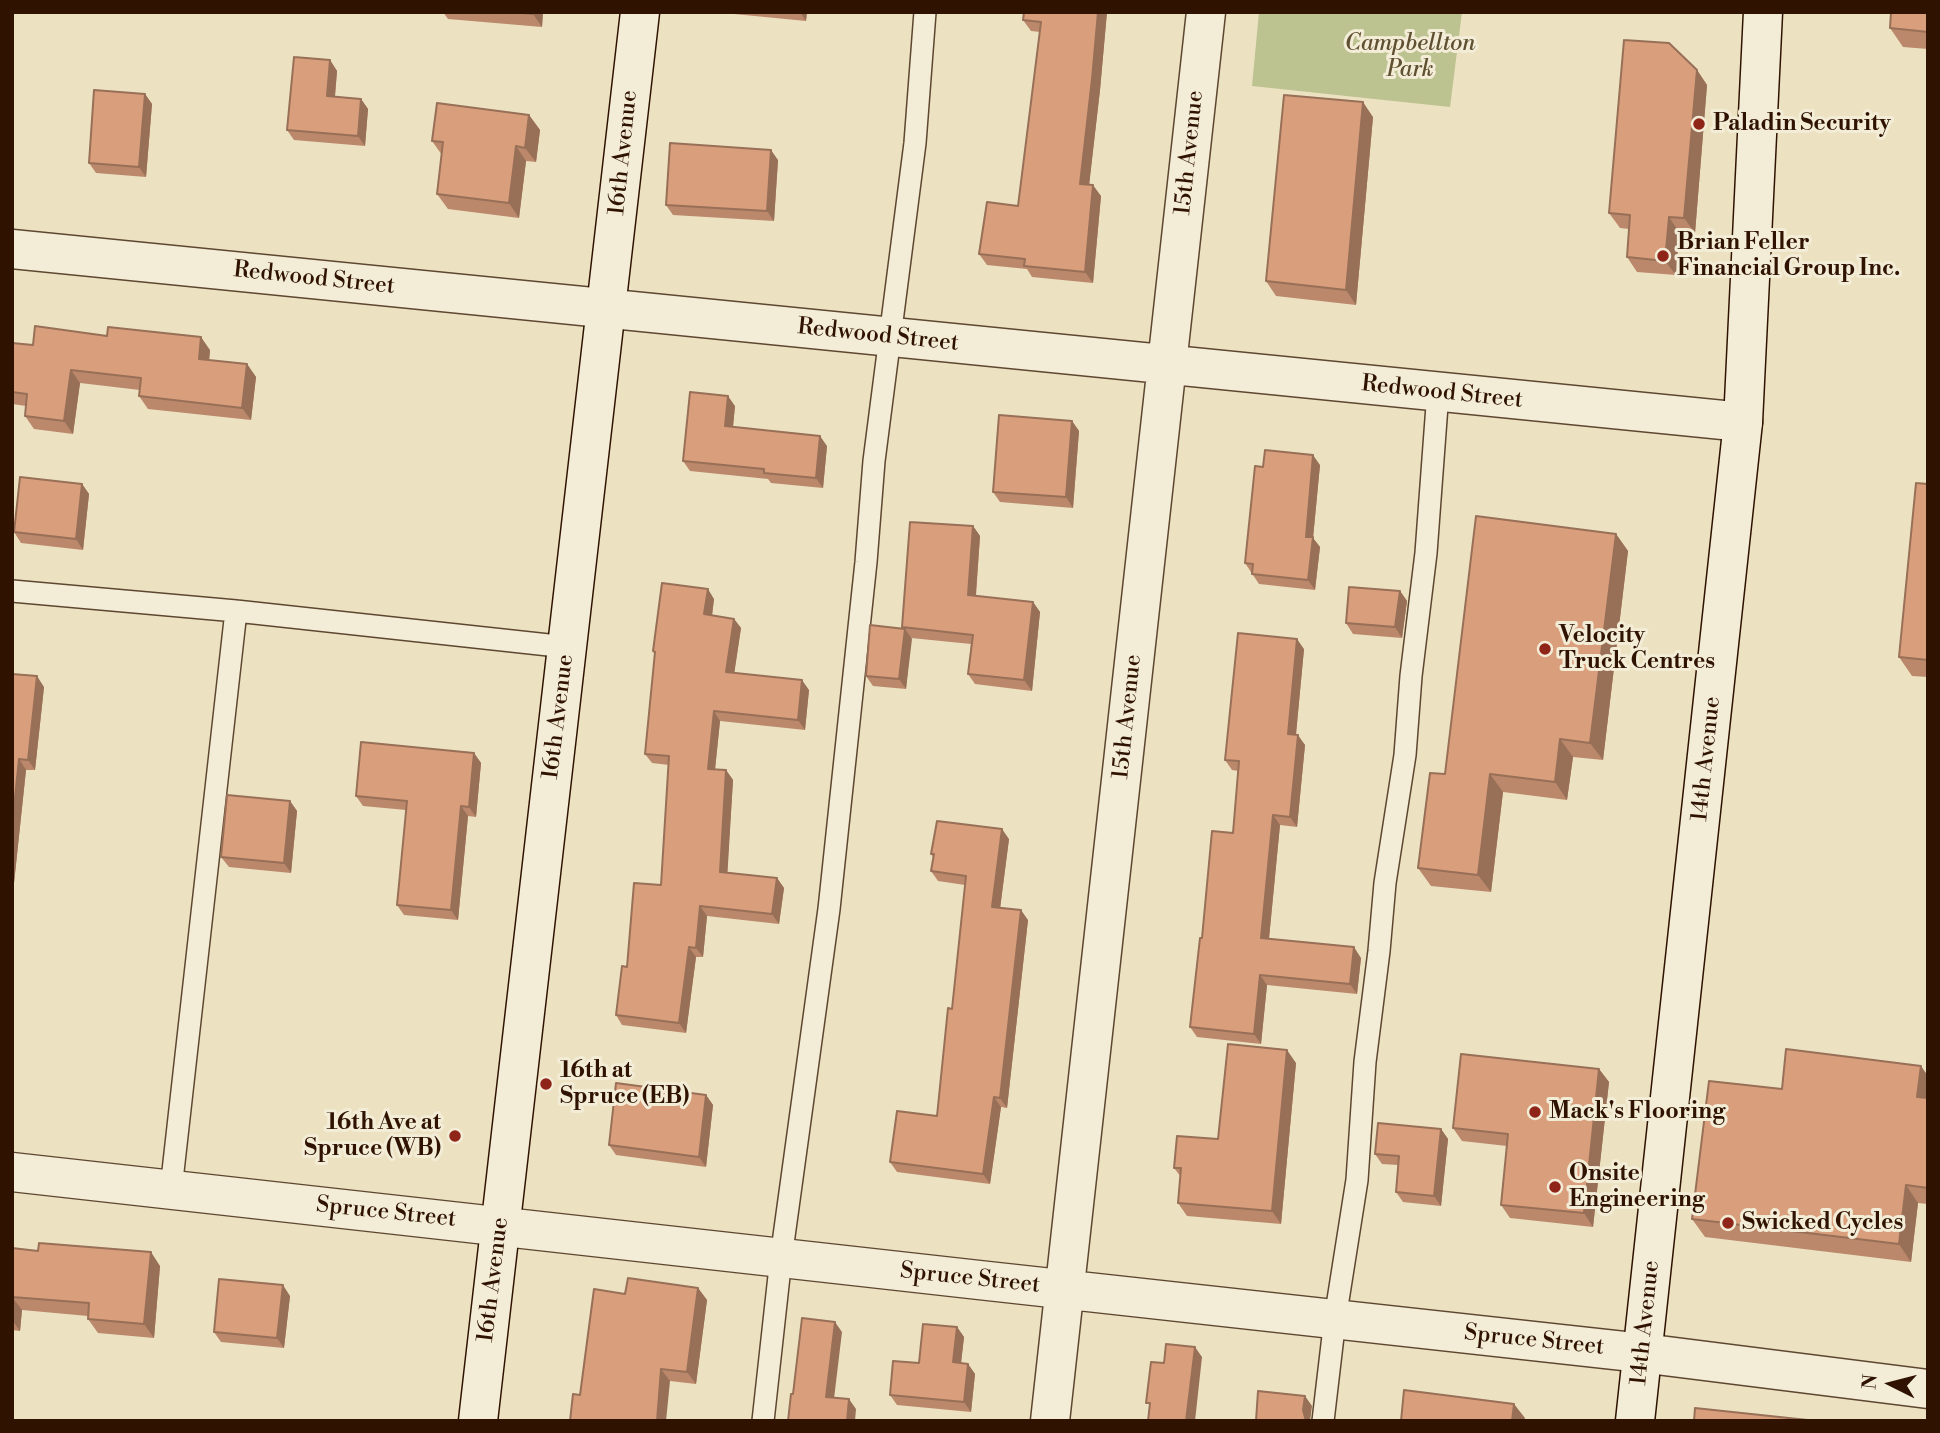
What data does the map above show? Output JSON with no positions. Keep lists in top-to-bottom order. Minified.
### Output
{"streets":{"street":["16th Avenue","15th Avenue","Redwood Street","14th Avenue","Spruce Street"]},"crossings":[["16th Avenue","Redwood Street"],["16th Avenue","Spruce Street"],["15th Avenue","Redwood Street"],["15th Avenue","Spruce Street"],["Redwood Street","14th Avenue"],["14th Avenue","Spruce Street"]],"parks":["Campbellton Park"],"places":["Paladin Security","Brian Feller Financial Group Inc.","Velocity Truck Centres","16th at Spruce (EB)","Mack's Flooring","16th Ave at Spruce (WB)","Onsite Engineering","Swicked Cycles"],"north":"left"}
